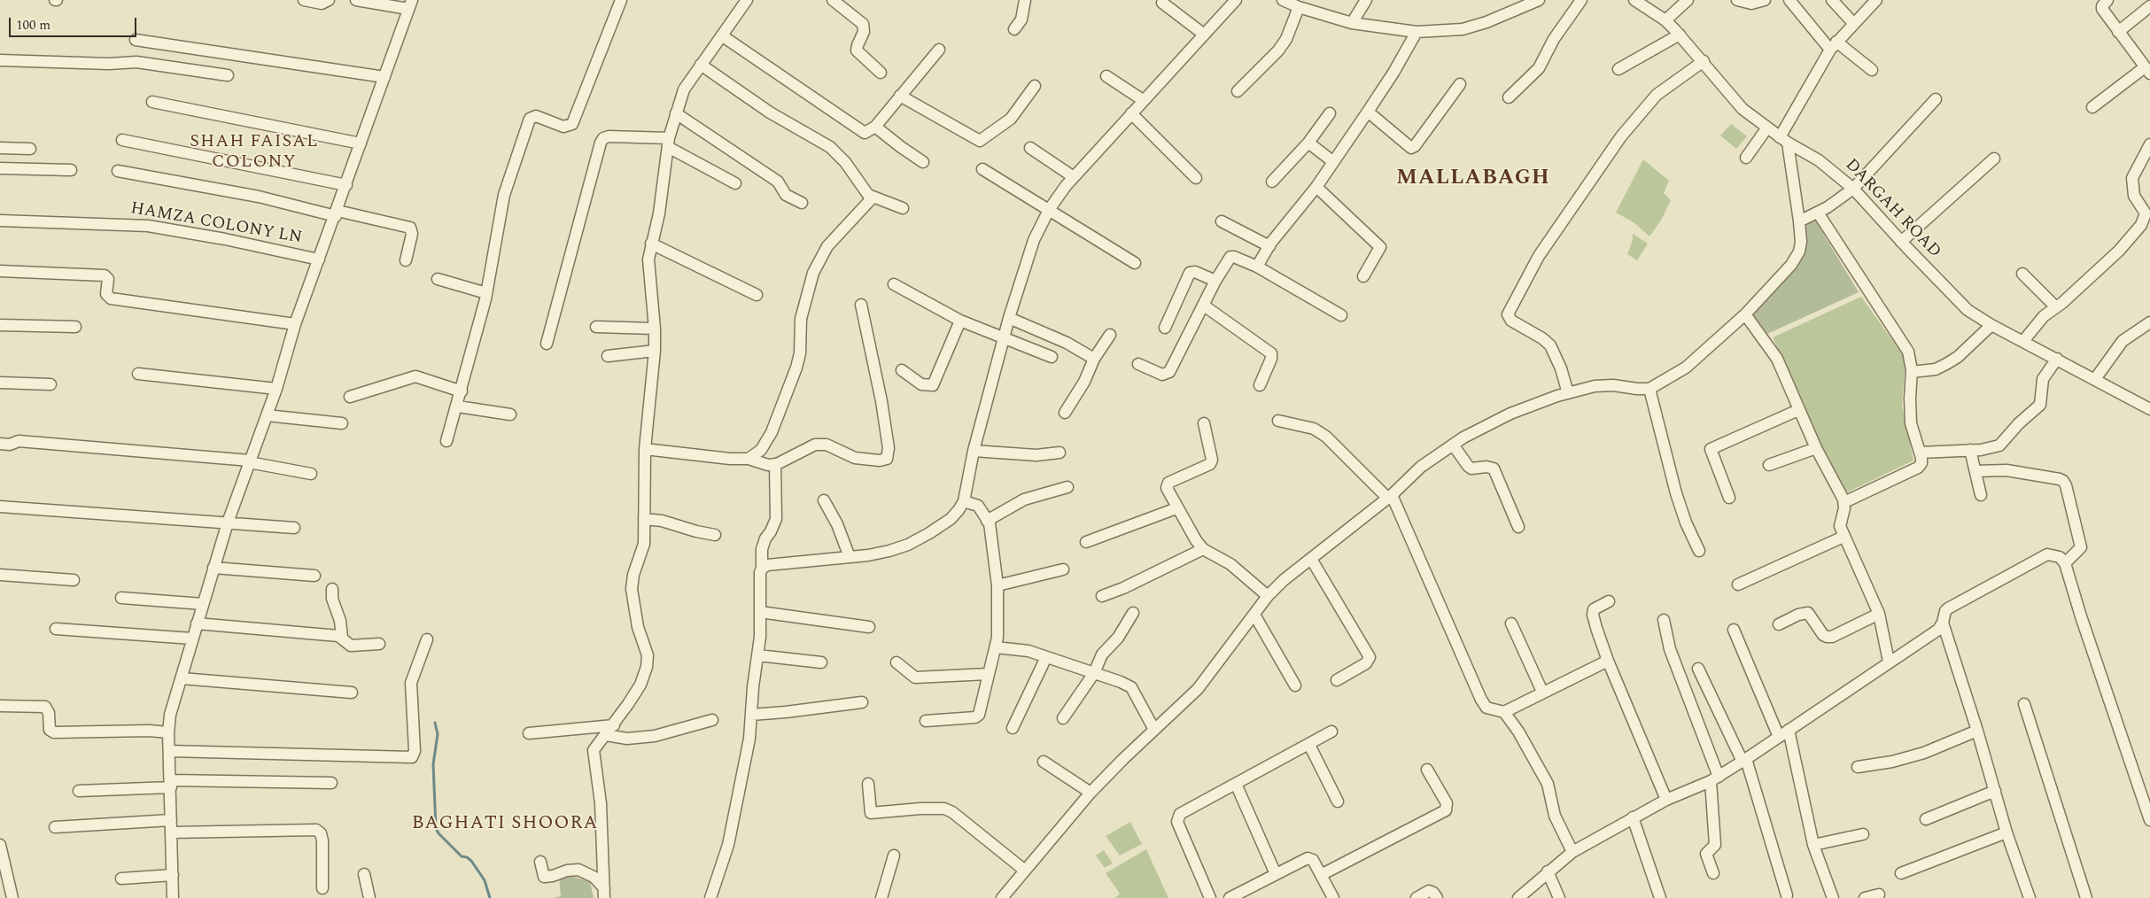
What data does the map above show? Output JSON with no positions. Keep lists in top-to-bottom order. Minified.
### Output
{"streets":{"street":["DARGAH ROAD","HAMZA COLONY LN"]},"districts":["SHAH FAISAL COLONY","MALLABAGH","BAGHATI SHOORA"],"scale_bar":"100 m"}
